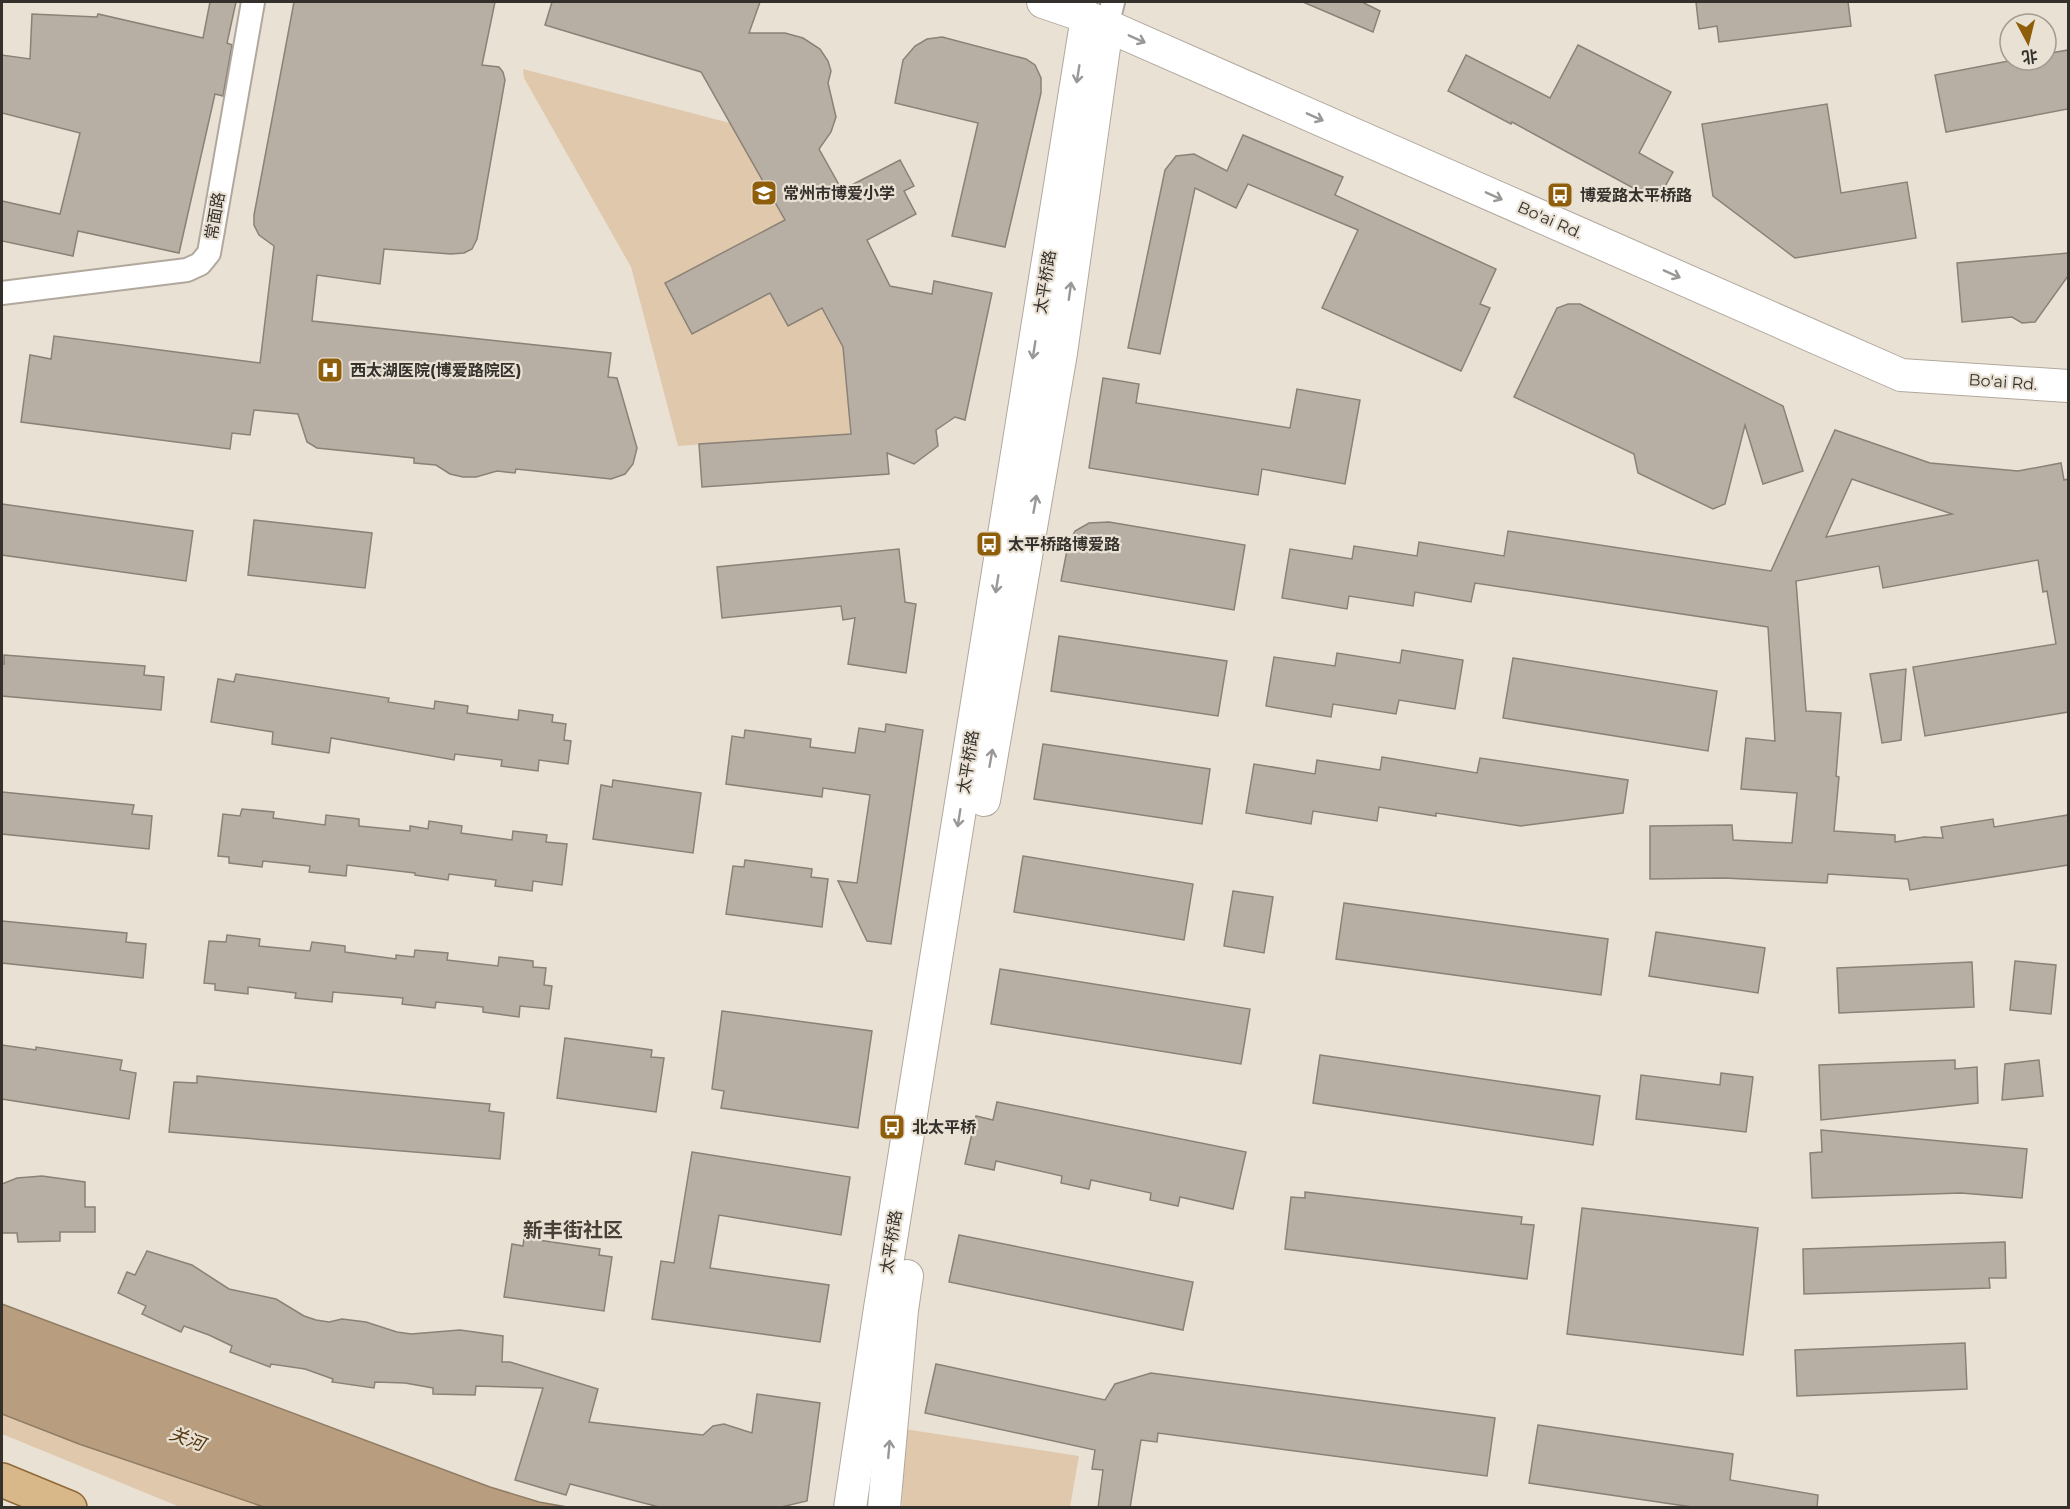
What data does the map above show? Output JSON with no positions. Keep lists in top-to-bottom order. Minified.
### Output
{"streets":{"main road":["Bo'ai Rd.","太平桥路"],"street":["常面路"]},"crossings":[["Bo'ai Rd.","太平桥路"]],"one_way":["Bo'ai Rd."],"districts":["新丰街社区"],"water":["关河"],"places":{"school or university":["常州市博爱小学"],"bus stop":["博爱路太平桥路","太平桥路博爱路","北太平桥"],"hospital":["西太湖医院(博爱路院区)"]},"north":"bottom"}
